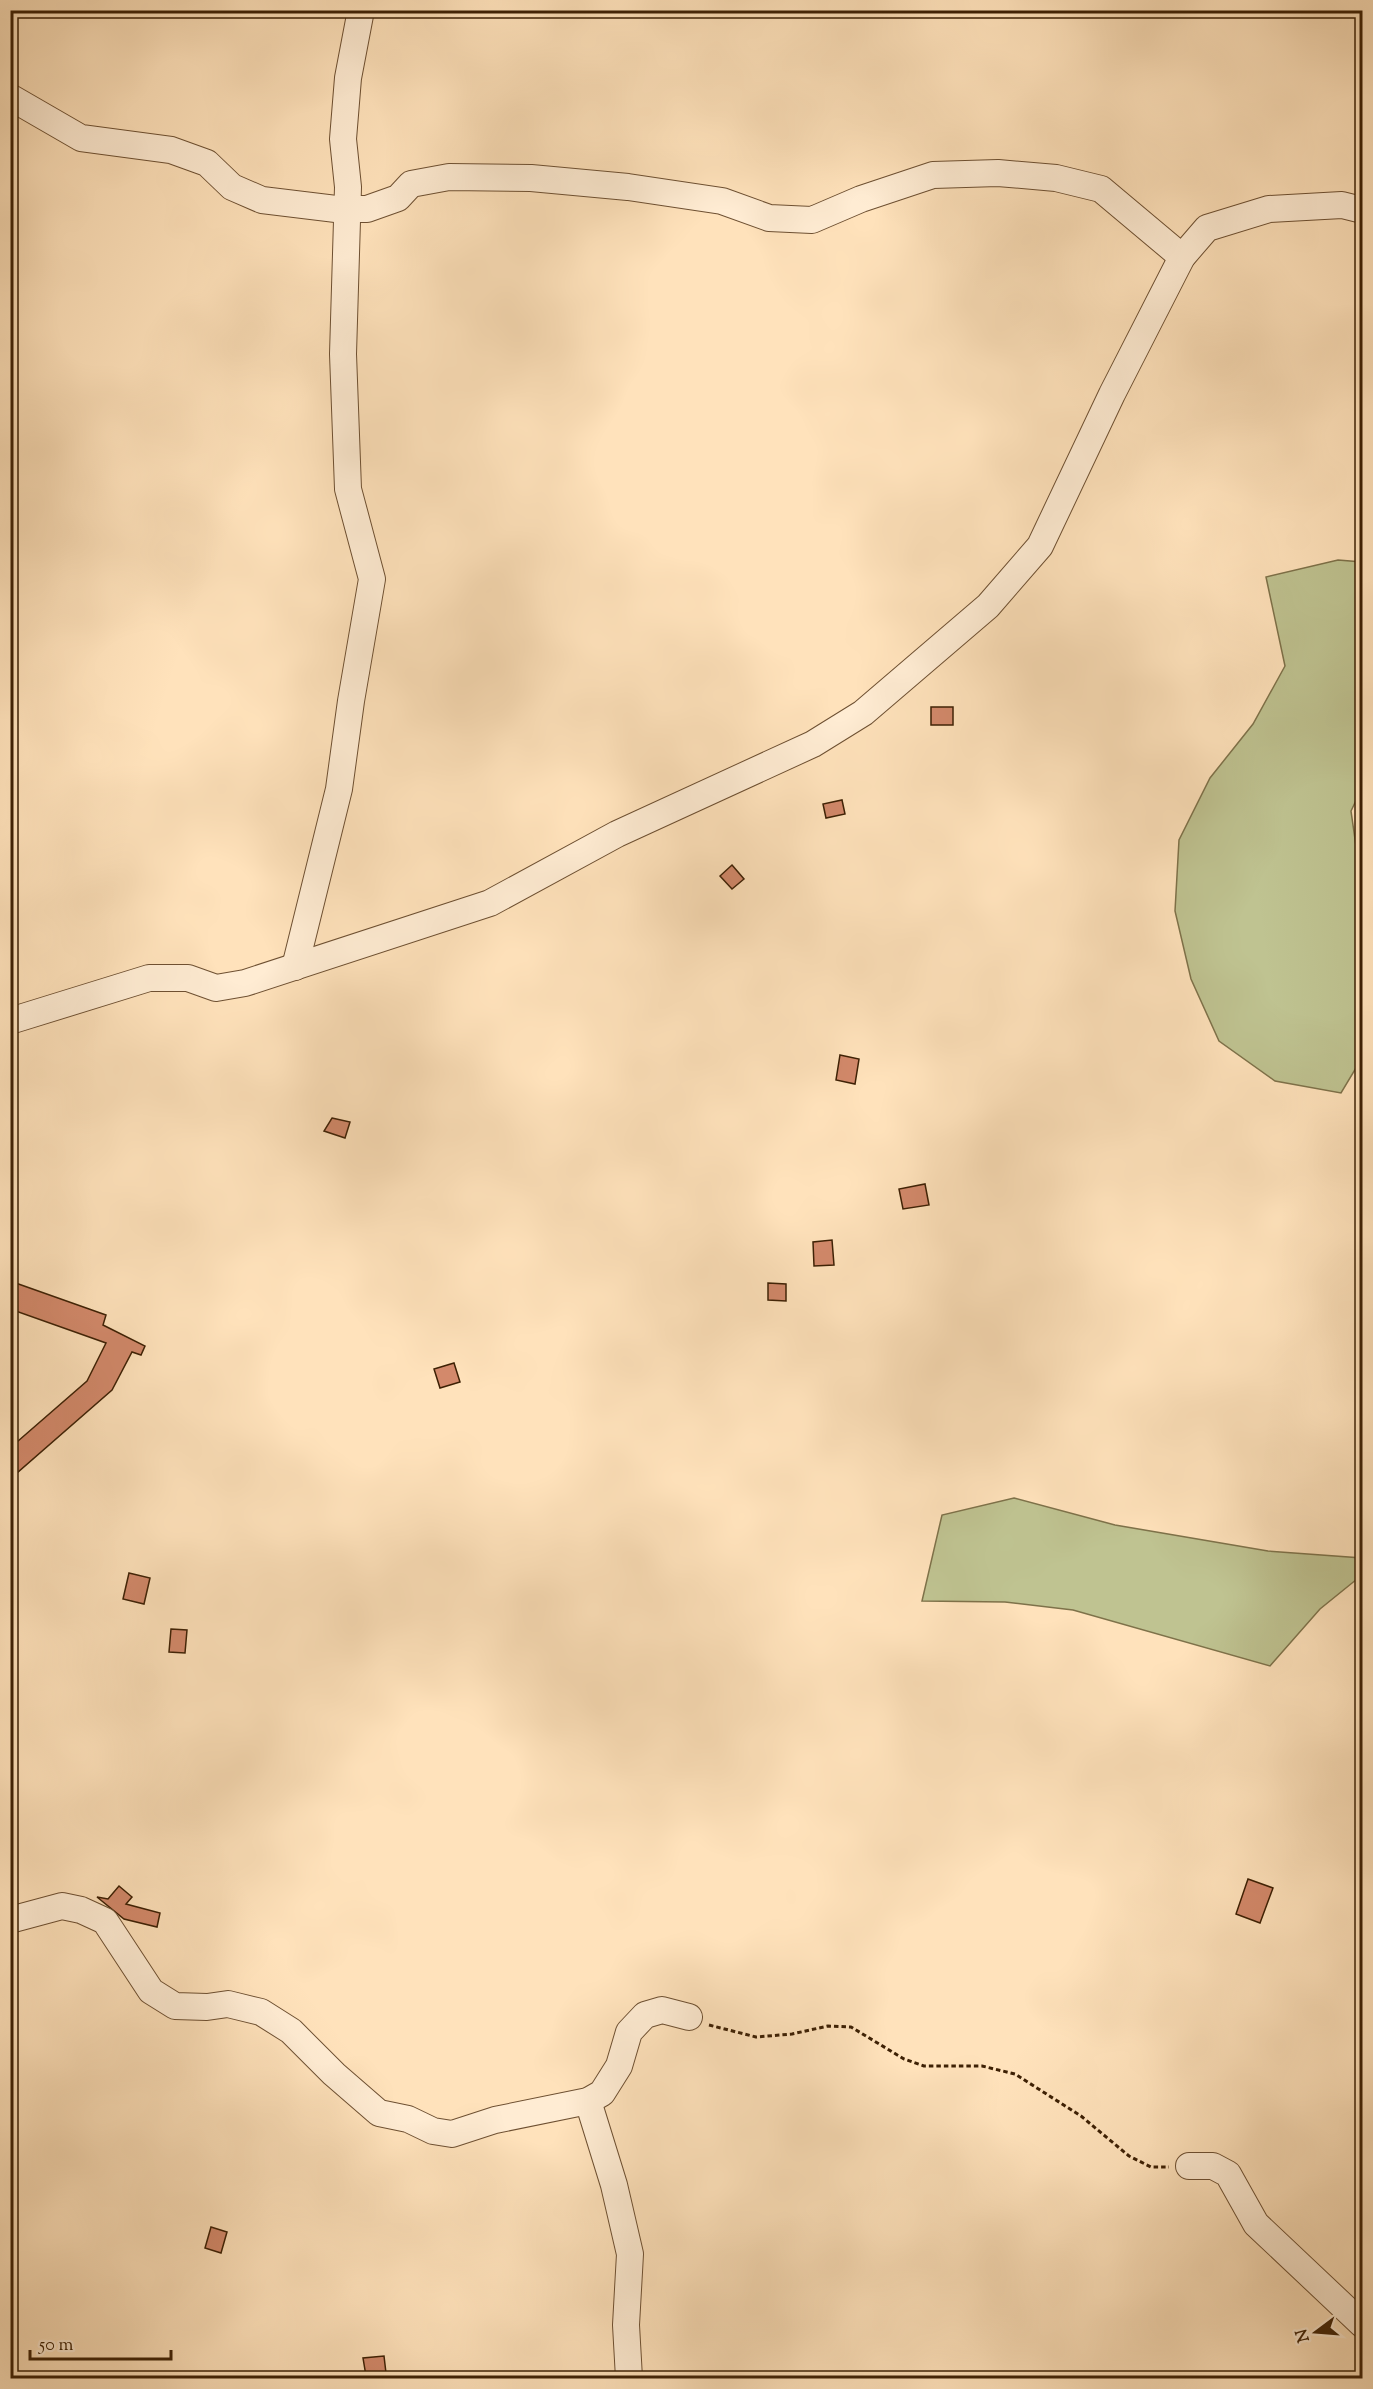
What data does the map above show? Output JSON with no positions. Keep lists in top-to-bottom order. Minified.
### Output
{"scale_bar":"50 m","north":"left"}
